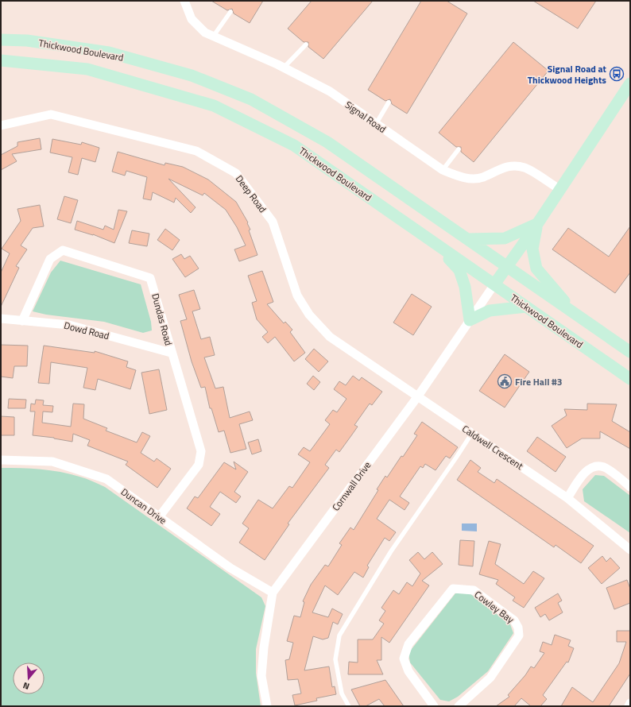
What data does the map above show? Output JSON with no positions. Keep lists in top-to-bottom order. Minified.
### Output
{"streets":{"main road":["Thickwood Boulevard"],"street":["Signal Road","Deep Road","Dundas Road","Dowd Road","Caldwell Crescent","Cornwall Drive","Duncan Drive","Cowley Bay"]},"crossings":[["Thickwood Boulevard","Cornwall Drive"],["Deep Road","Caldwell Crescent"],["Deep Road","Cornwall Drive"],["Dundas Road","Dowd Road"],["Dundas Road","Duncan Drive"],["Caldwell Crescent","Cornwall Drive"],["Cornwall Drive","Duncan Drive"]],"places":{"bus stop":["Signal Road at Thickwood Heights"],"public building":["Fire Hall #3"]},"north":"bottom"}
